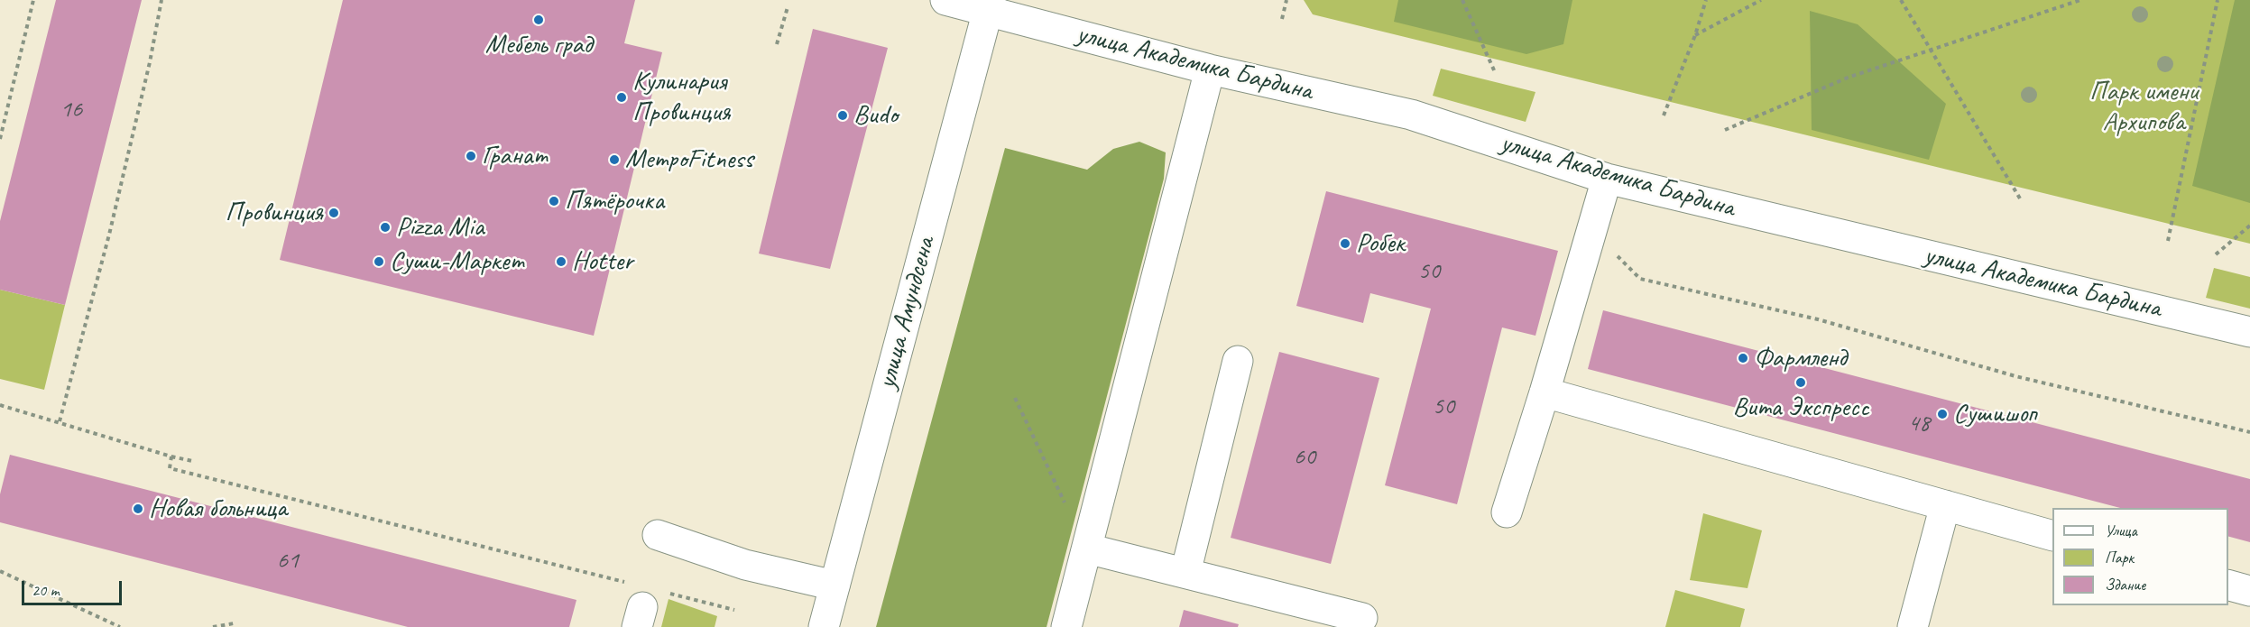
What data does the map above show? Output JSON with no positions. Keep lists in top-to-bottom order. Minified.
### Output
{"streets":{"street":["улица Академика Бардина","улица Амундсена"]},"crossings":[["улица Академика Бардина","улица Амундсена"]],"parks":["Парк имени Архипова"],"places":["Мебель град","Кулинария Провинция","Budo","Гранат","МетроFitness","Пятёрочка","Провинция","Pizza Mia","Робек","Суши-Маркет","Hotter","Фармленд","Вита Экспресс","Сушишоп","Новая больница"],"house_numbers":["16","50","50","48","60","61"],"legend":["Улица","Парк","Здание"],"scale_bar":"20 m"}
